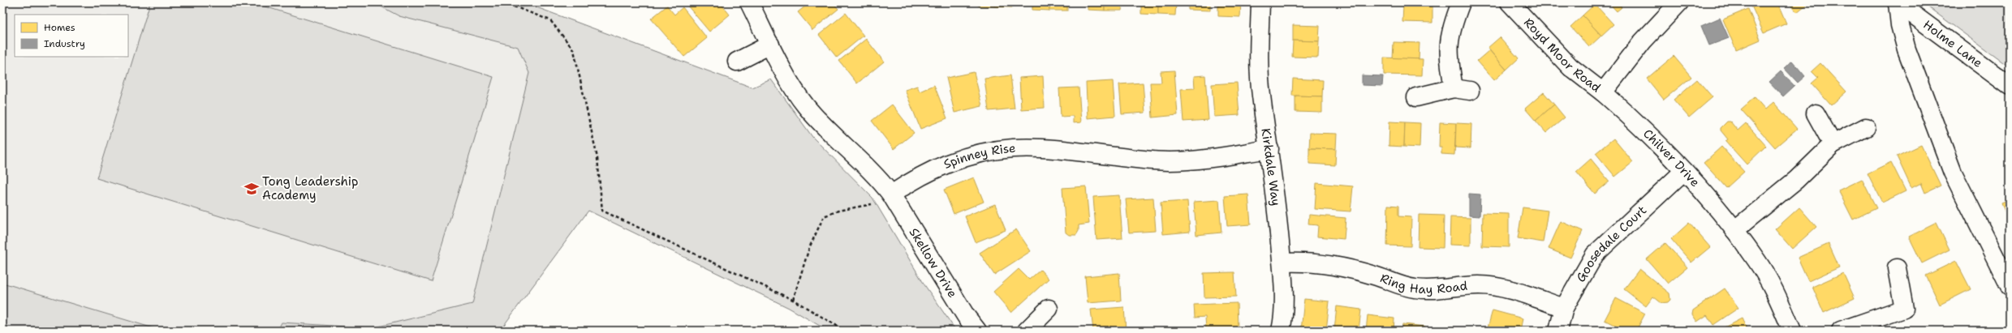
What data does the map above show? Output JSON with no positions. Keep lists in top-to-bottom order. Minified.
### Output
{"streets":{"street":["Holme Lane","Royd Moor Road","Spinney Rise","Chilver Drive","Kirkdale Way","Goosedale Court","Skellow Drive","Ring Hay Road"]},"crossings":[["Royd Moor Road","Chilver Drive"],["Spinney Rise","Kirkdale Way"],["Spinney Rise","Skellow Drive"],["Chilver Drive","Goosedale Court"],["Kirkdale Way","Ring Hay Road"],["Goosedale Court","Ring Hay Road"]],"places":{"school or university":["Tong Leadership Academy"]},"legend":["Homes","Industry"]}
